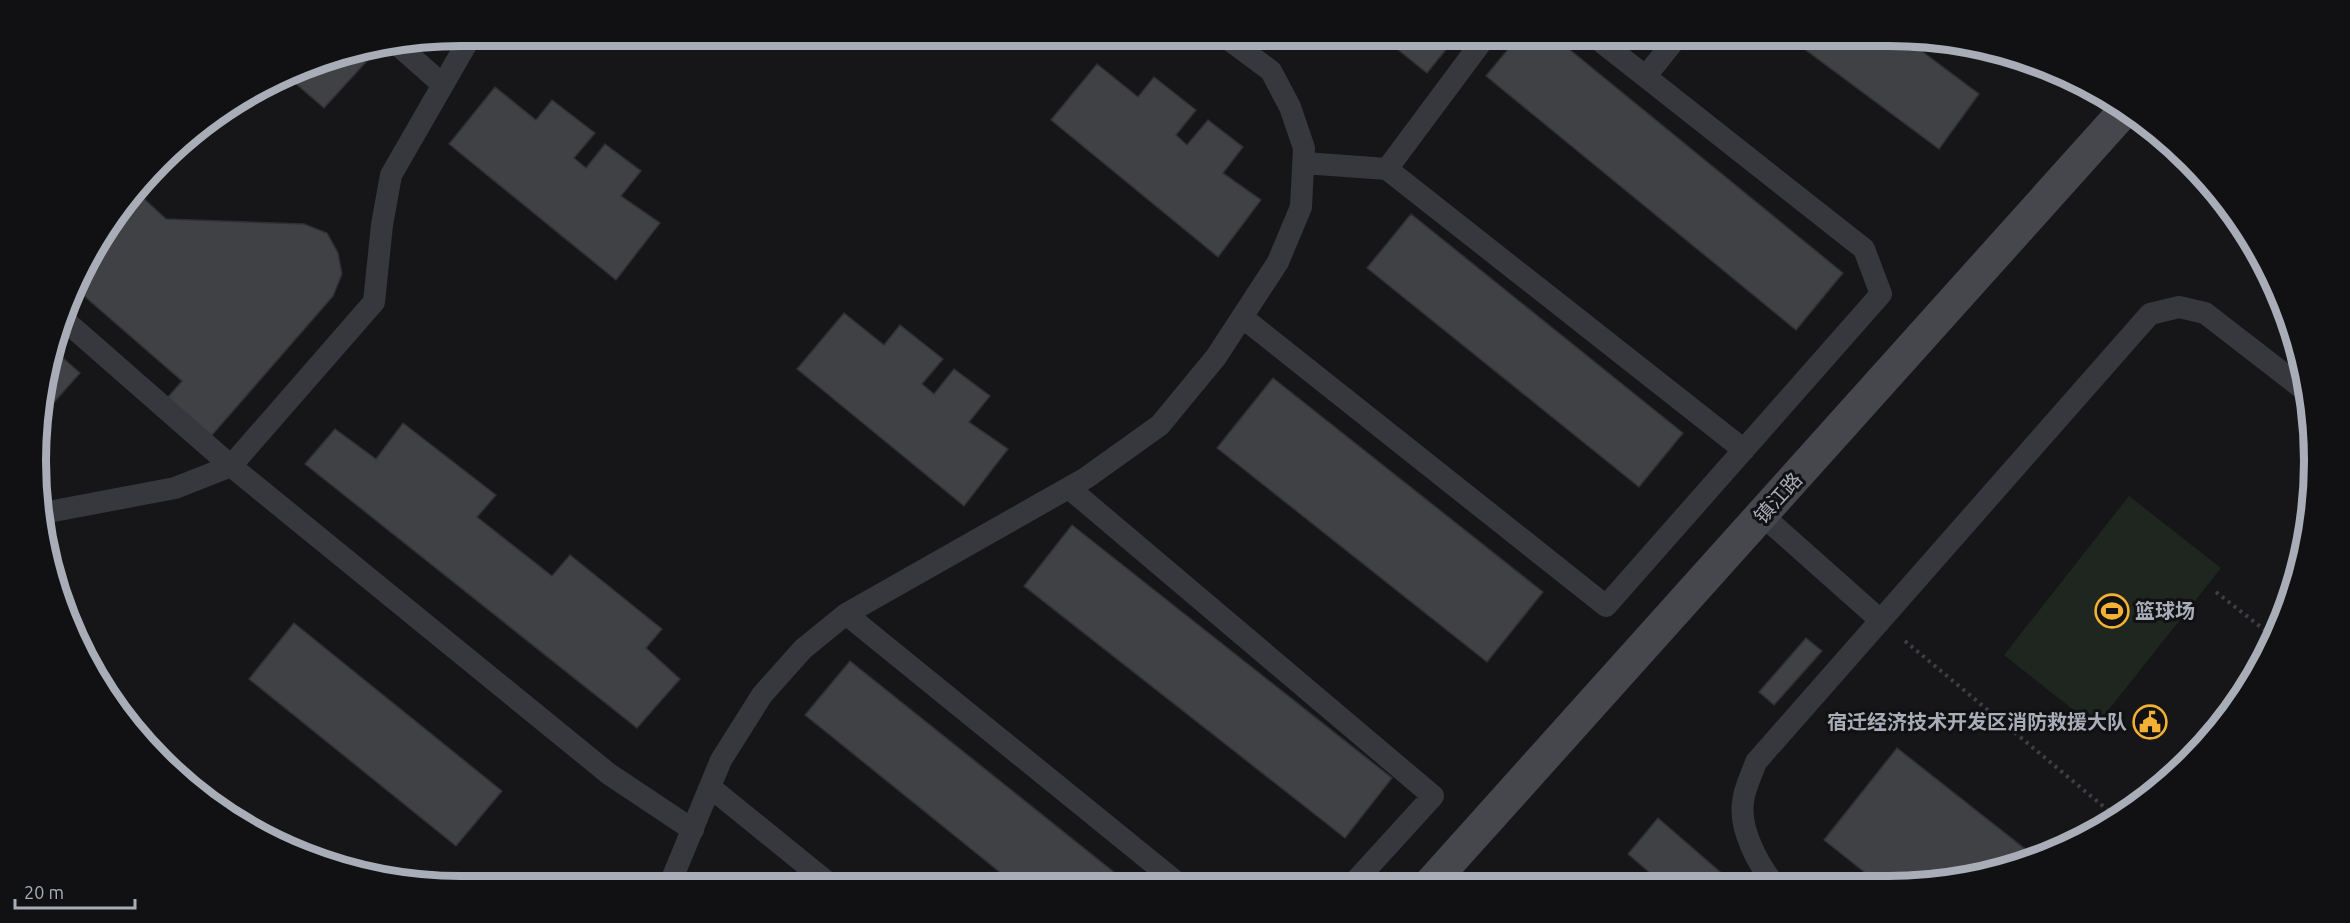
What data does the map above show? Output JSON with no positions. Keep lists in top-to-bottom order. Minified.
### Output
{"streets":{"street":["镇江路"]},"places":{"sports":["篮球场"],"public building":["宿迁经济技术开发区消防救援大队"]},"scale_bar":"20 m"}
